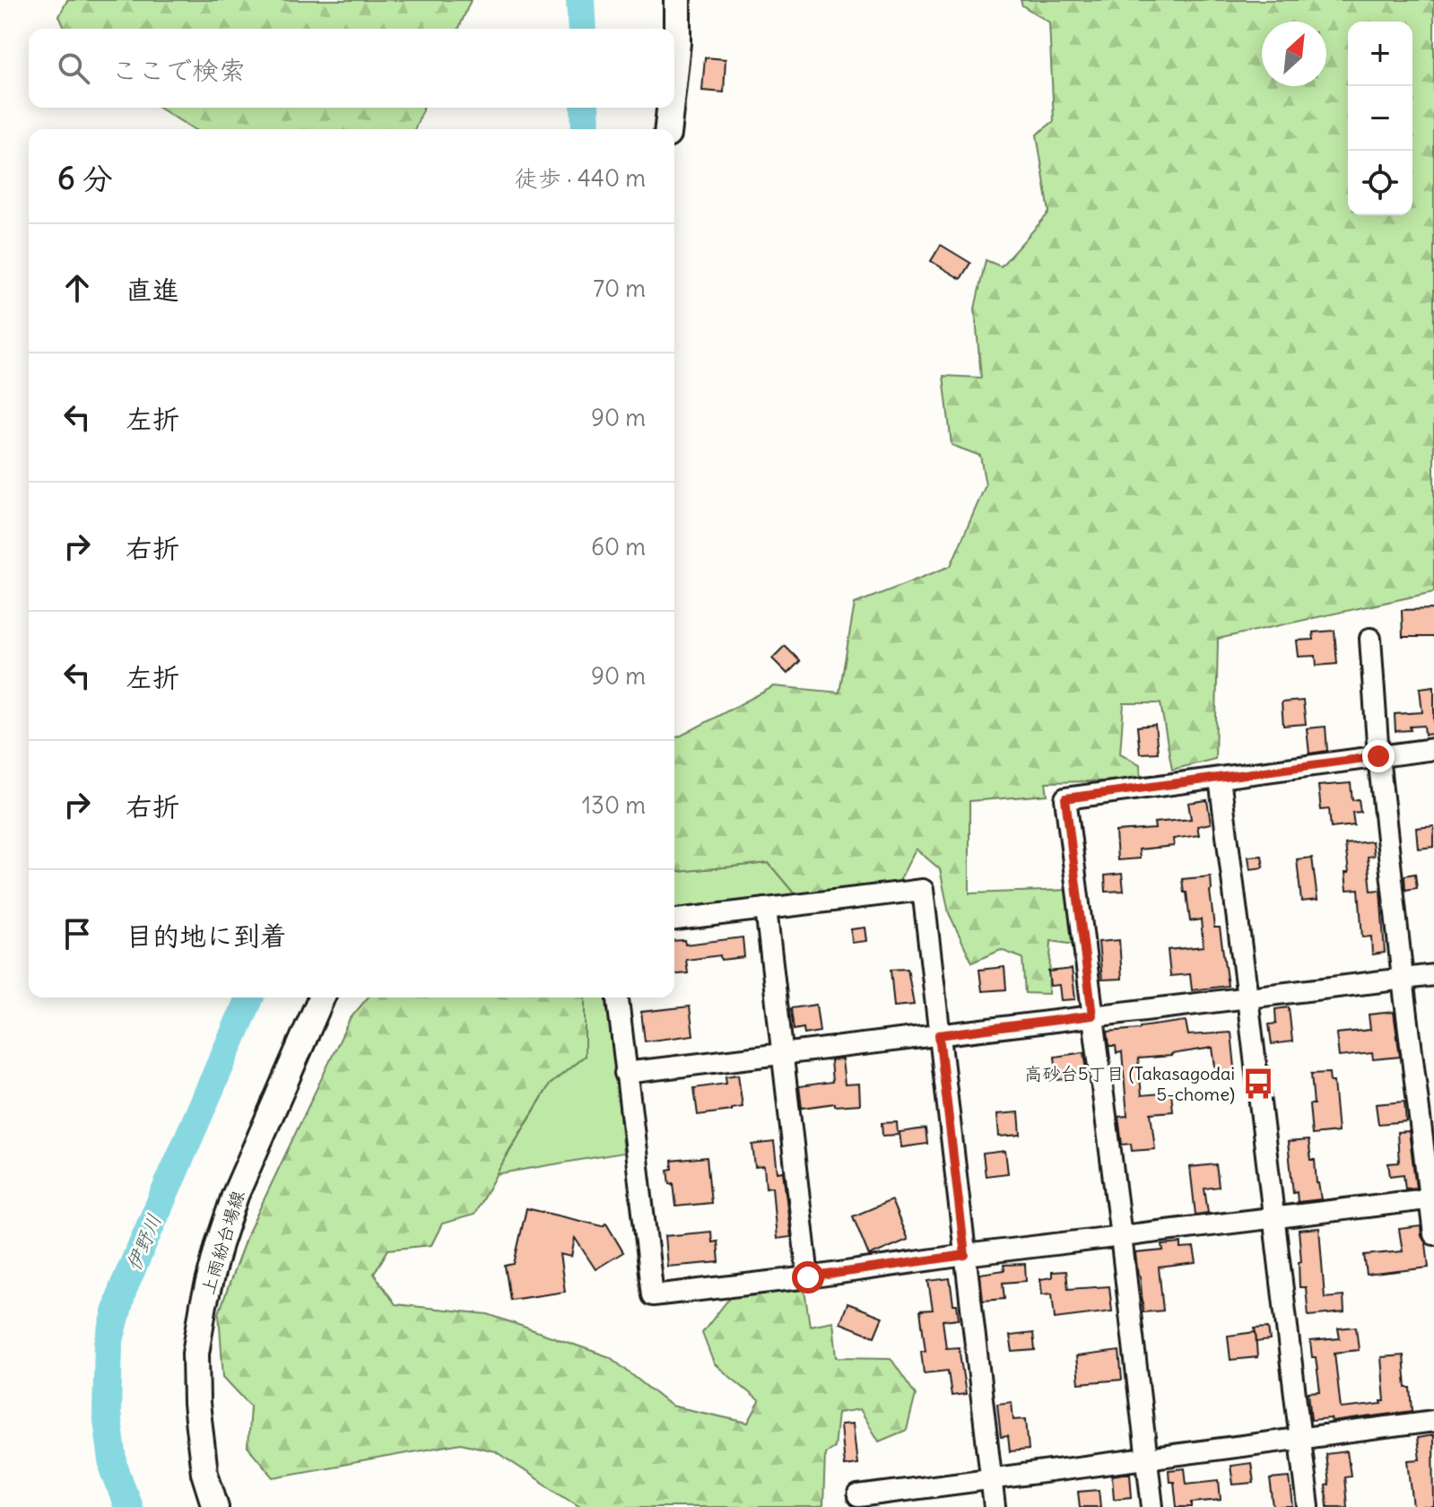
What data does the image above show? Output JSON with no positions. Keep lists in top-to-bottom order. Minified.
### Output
{"streets":{"main road":["上雨紛台場線"]},"water":["伊野川"],"places":{"bus stop":["高砂台5丁目 (Takasagodai 5-chome)"]},"north":"top right","page":{"map_buttons":["+","−"],"search":"ここで検索","heading":["6 分","徒歩 · 440 m"],"list":[["直進","70 m"],["左折","90 m"],["右折","60 m"],["左折","90 m"],["右折","130 m"],"目的地に到着"]}}
